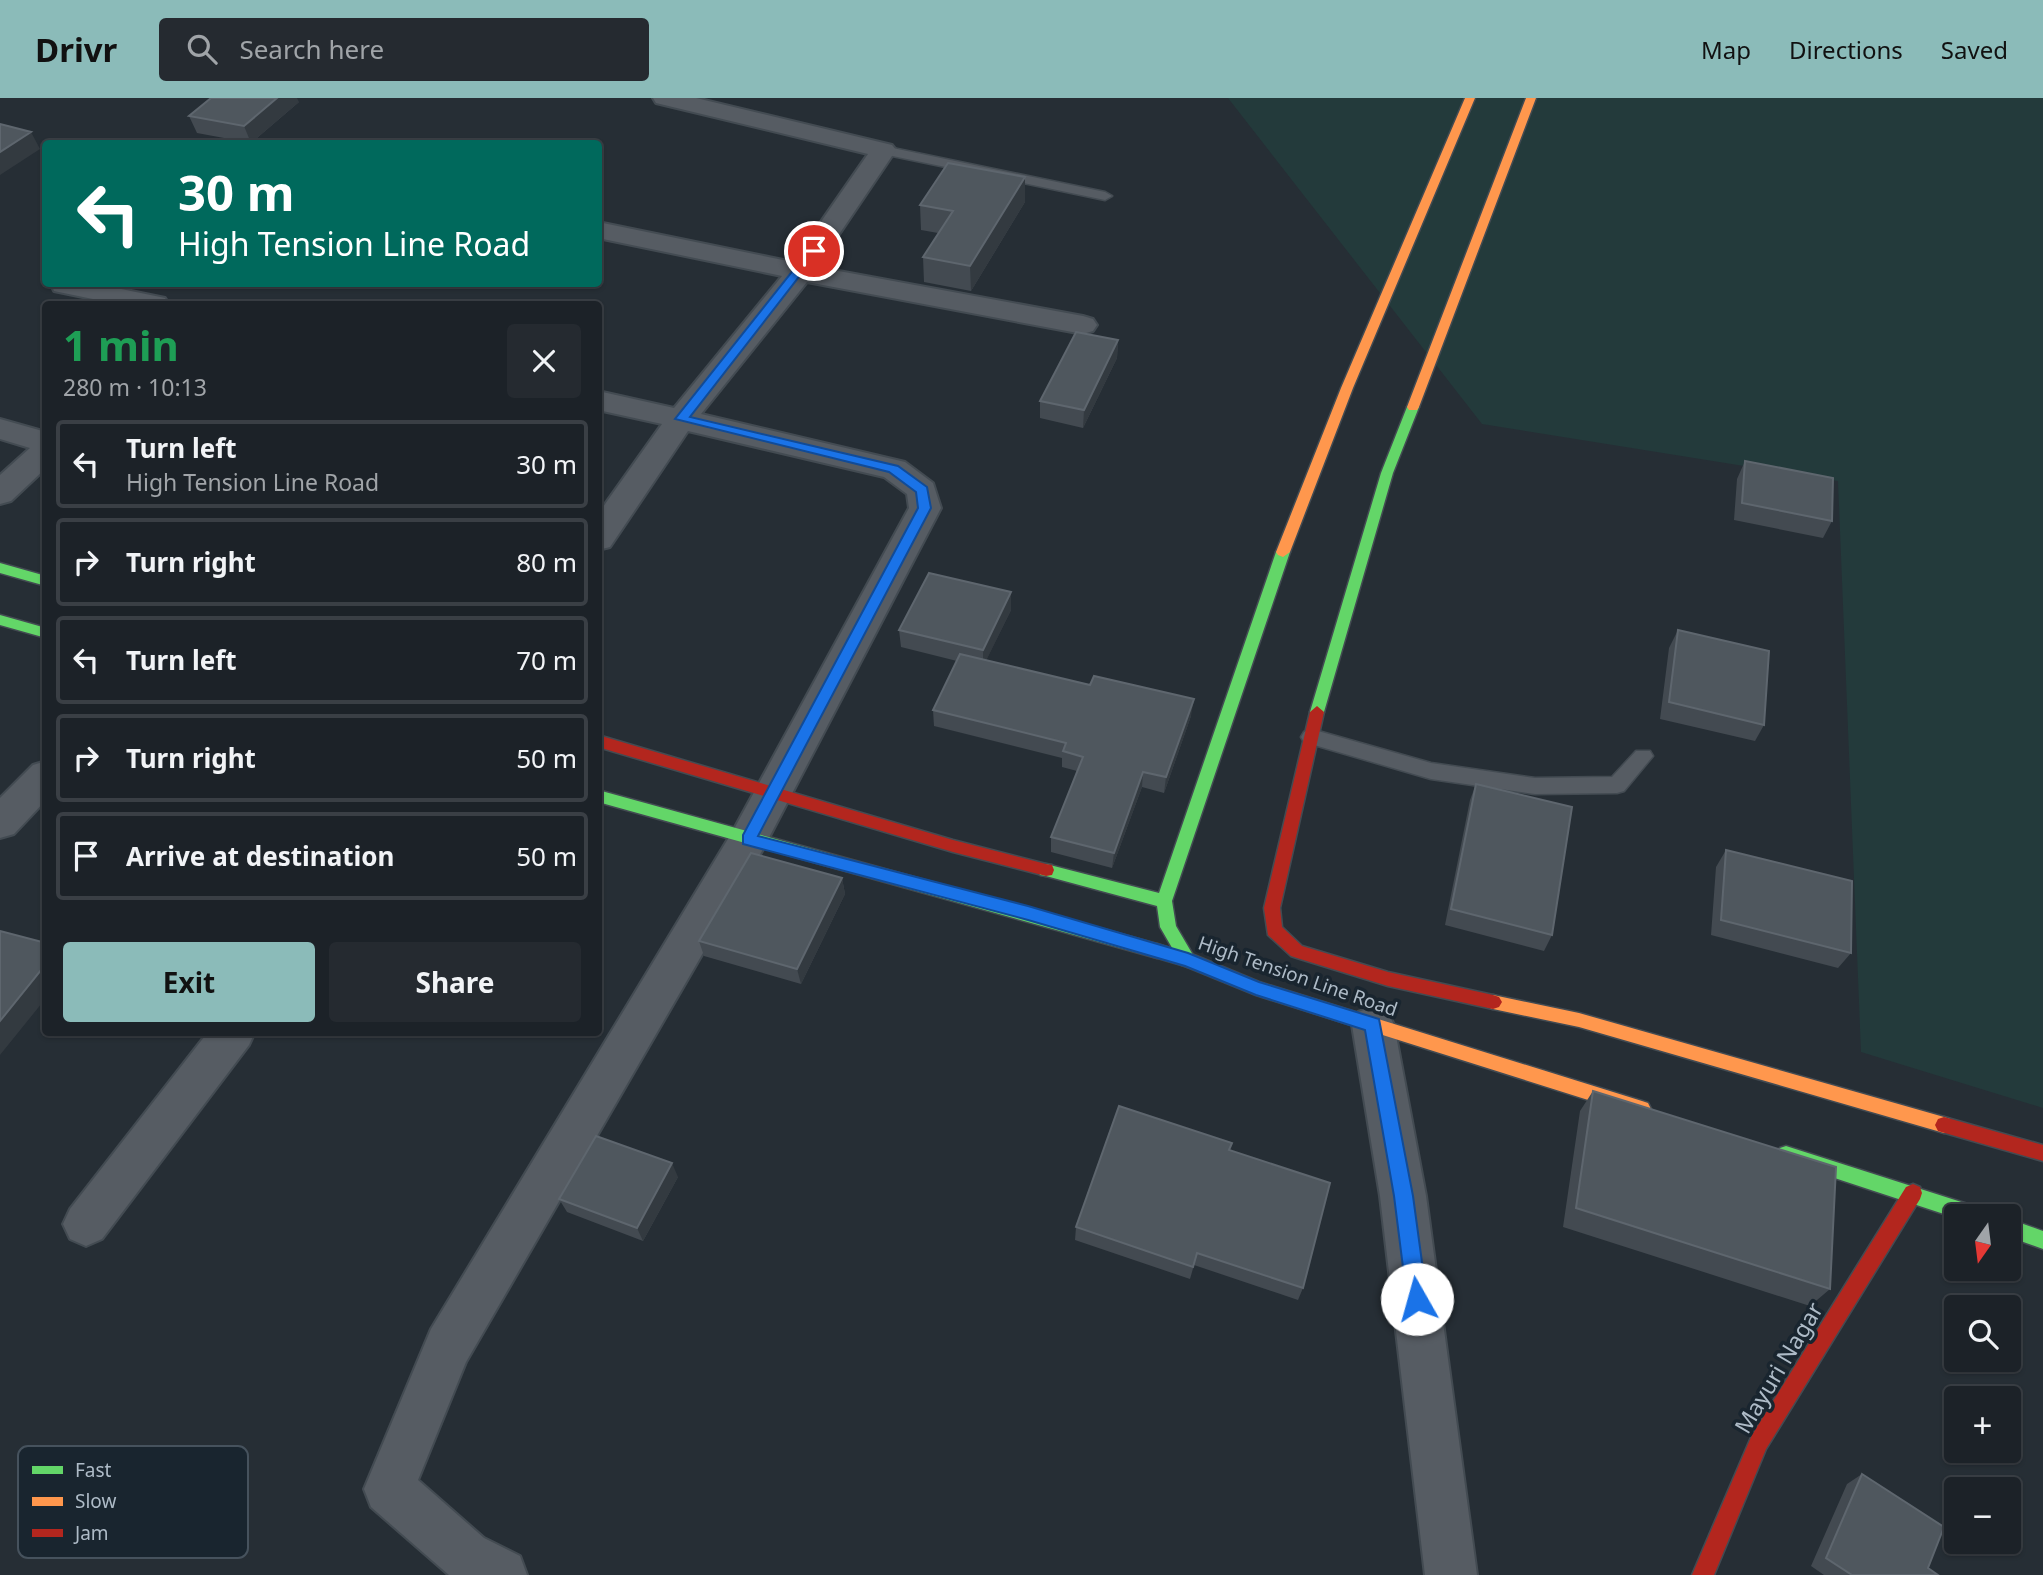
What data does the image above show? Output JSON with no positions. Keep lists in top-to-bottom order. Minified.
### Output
{"streets":{"main road":["High Tension Line Road","Mayuri Nagar"]},"legend":["Fast","Slow","Jam"],"north":"bottom","page":{"header":"Drivr","search":"Search here","nav":["Map","Directions","Saved"],"turn":["30 m","High Tension Line Road"],"heading":["1 min","280 m · 10:13"],"list":[{"name":"Turn left","note":"High Tension Line Road","value":"30 m"},{"name":"Turn right","value":"80 m"},{"name":"Turn left","value":"70 m"},{"name":"Turn right","value":"50 m"},{"name":"Arrive at destination","value":"50 m"}],"buttons":["Exit","Share"],"map_buttons":["+","−"]}}
